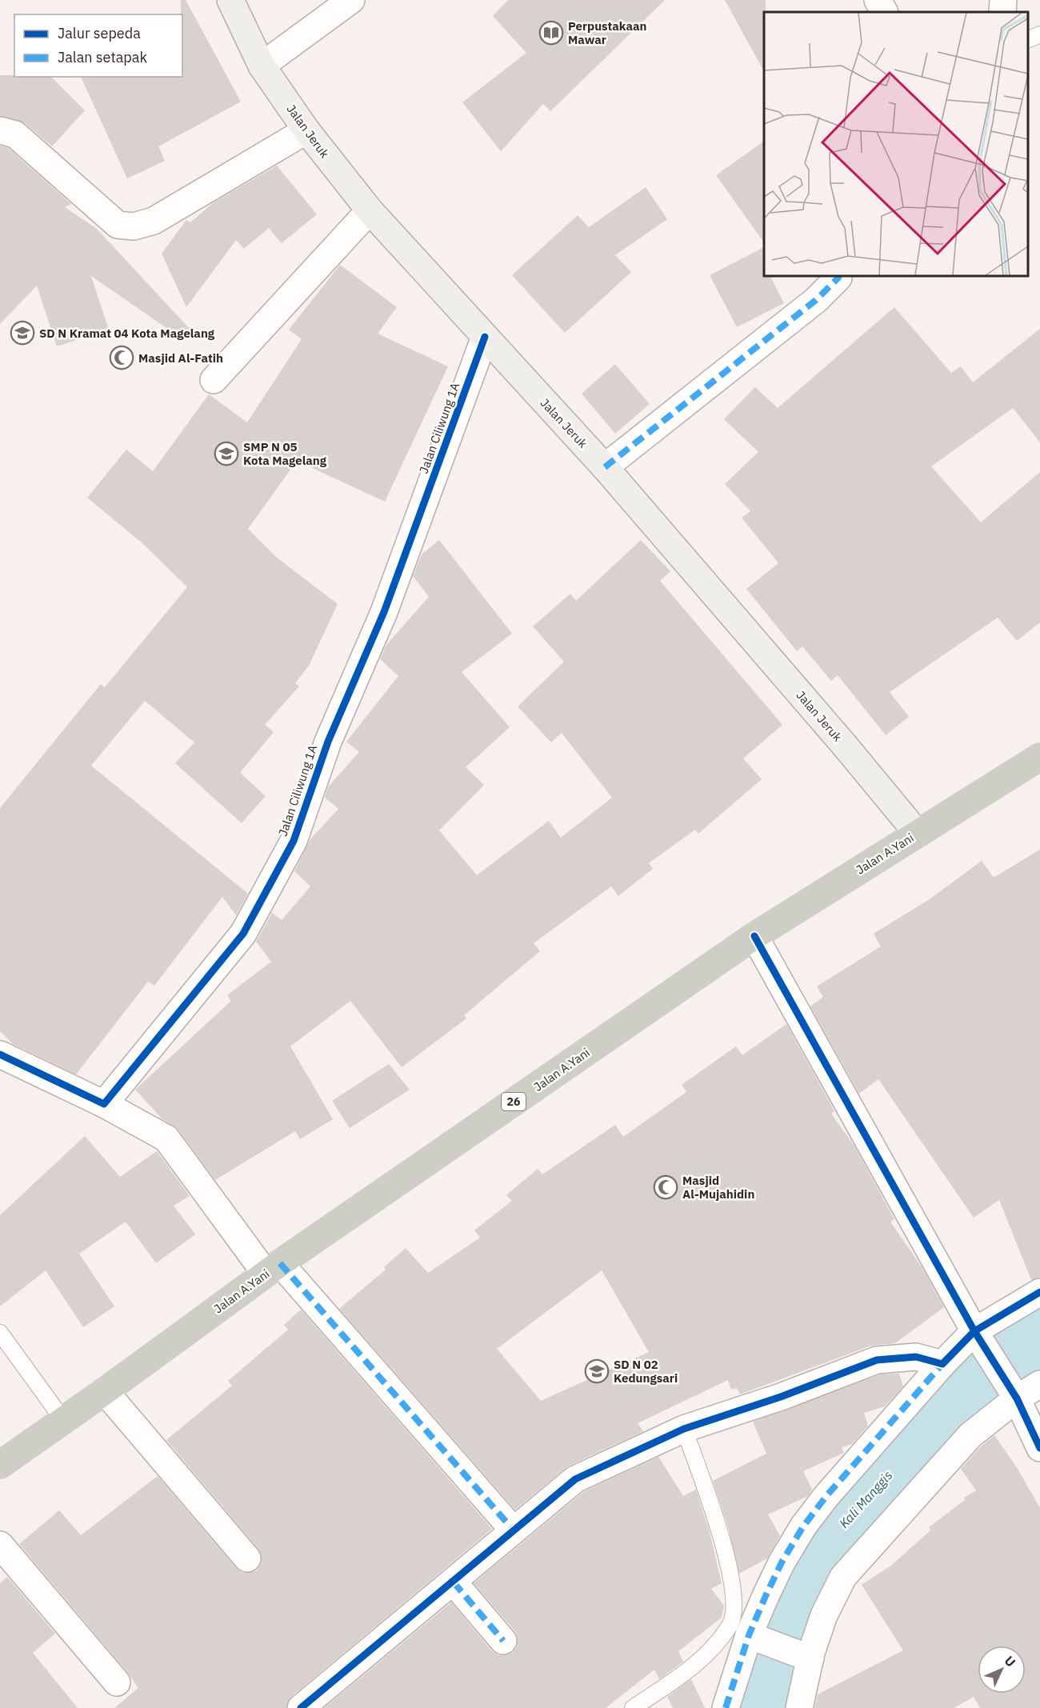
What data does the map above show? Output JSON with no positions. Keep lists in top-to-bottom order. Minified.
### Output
{"streets":{"highway":["Jalan A.Yani","26"],"main road":["Jalan Jeruk"],"street":["Jalan Ciliwung 1A"]},"crossings":[["Jalan Jeruk","Jalan Ciliwung 1A"],["Jalan Jeruk","Jalan A.Yani"]],"water":["Kali Manggis"],"places":{"library":["Perpustakaan Mawar"],"school or university":["SD N Kramat 04 Kota Magelang","SMP N 05 Kota Magelang","SD N 02 Kedungsari"],"mosque":["Masjid Al-Fatih","Masjid Al-Mujahidin"]},"legend":["Jalur sepeda","Jalan setapak"],"north":"top right"}
